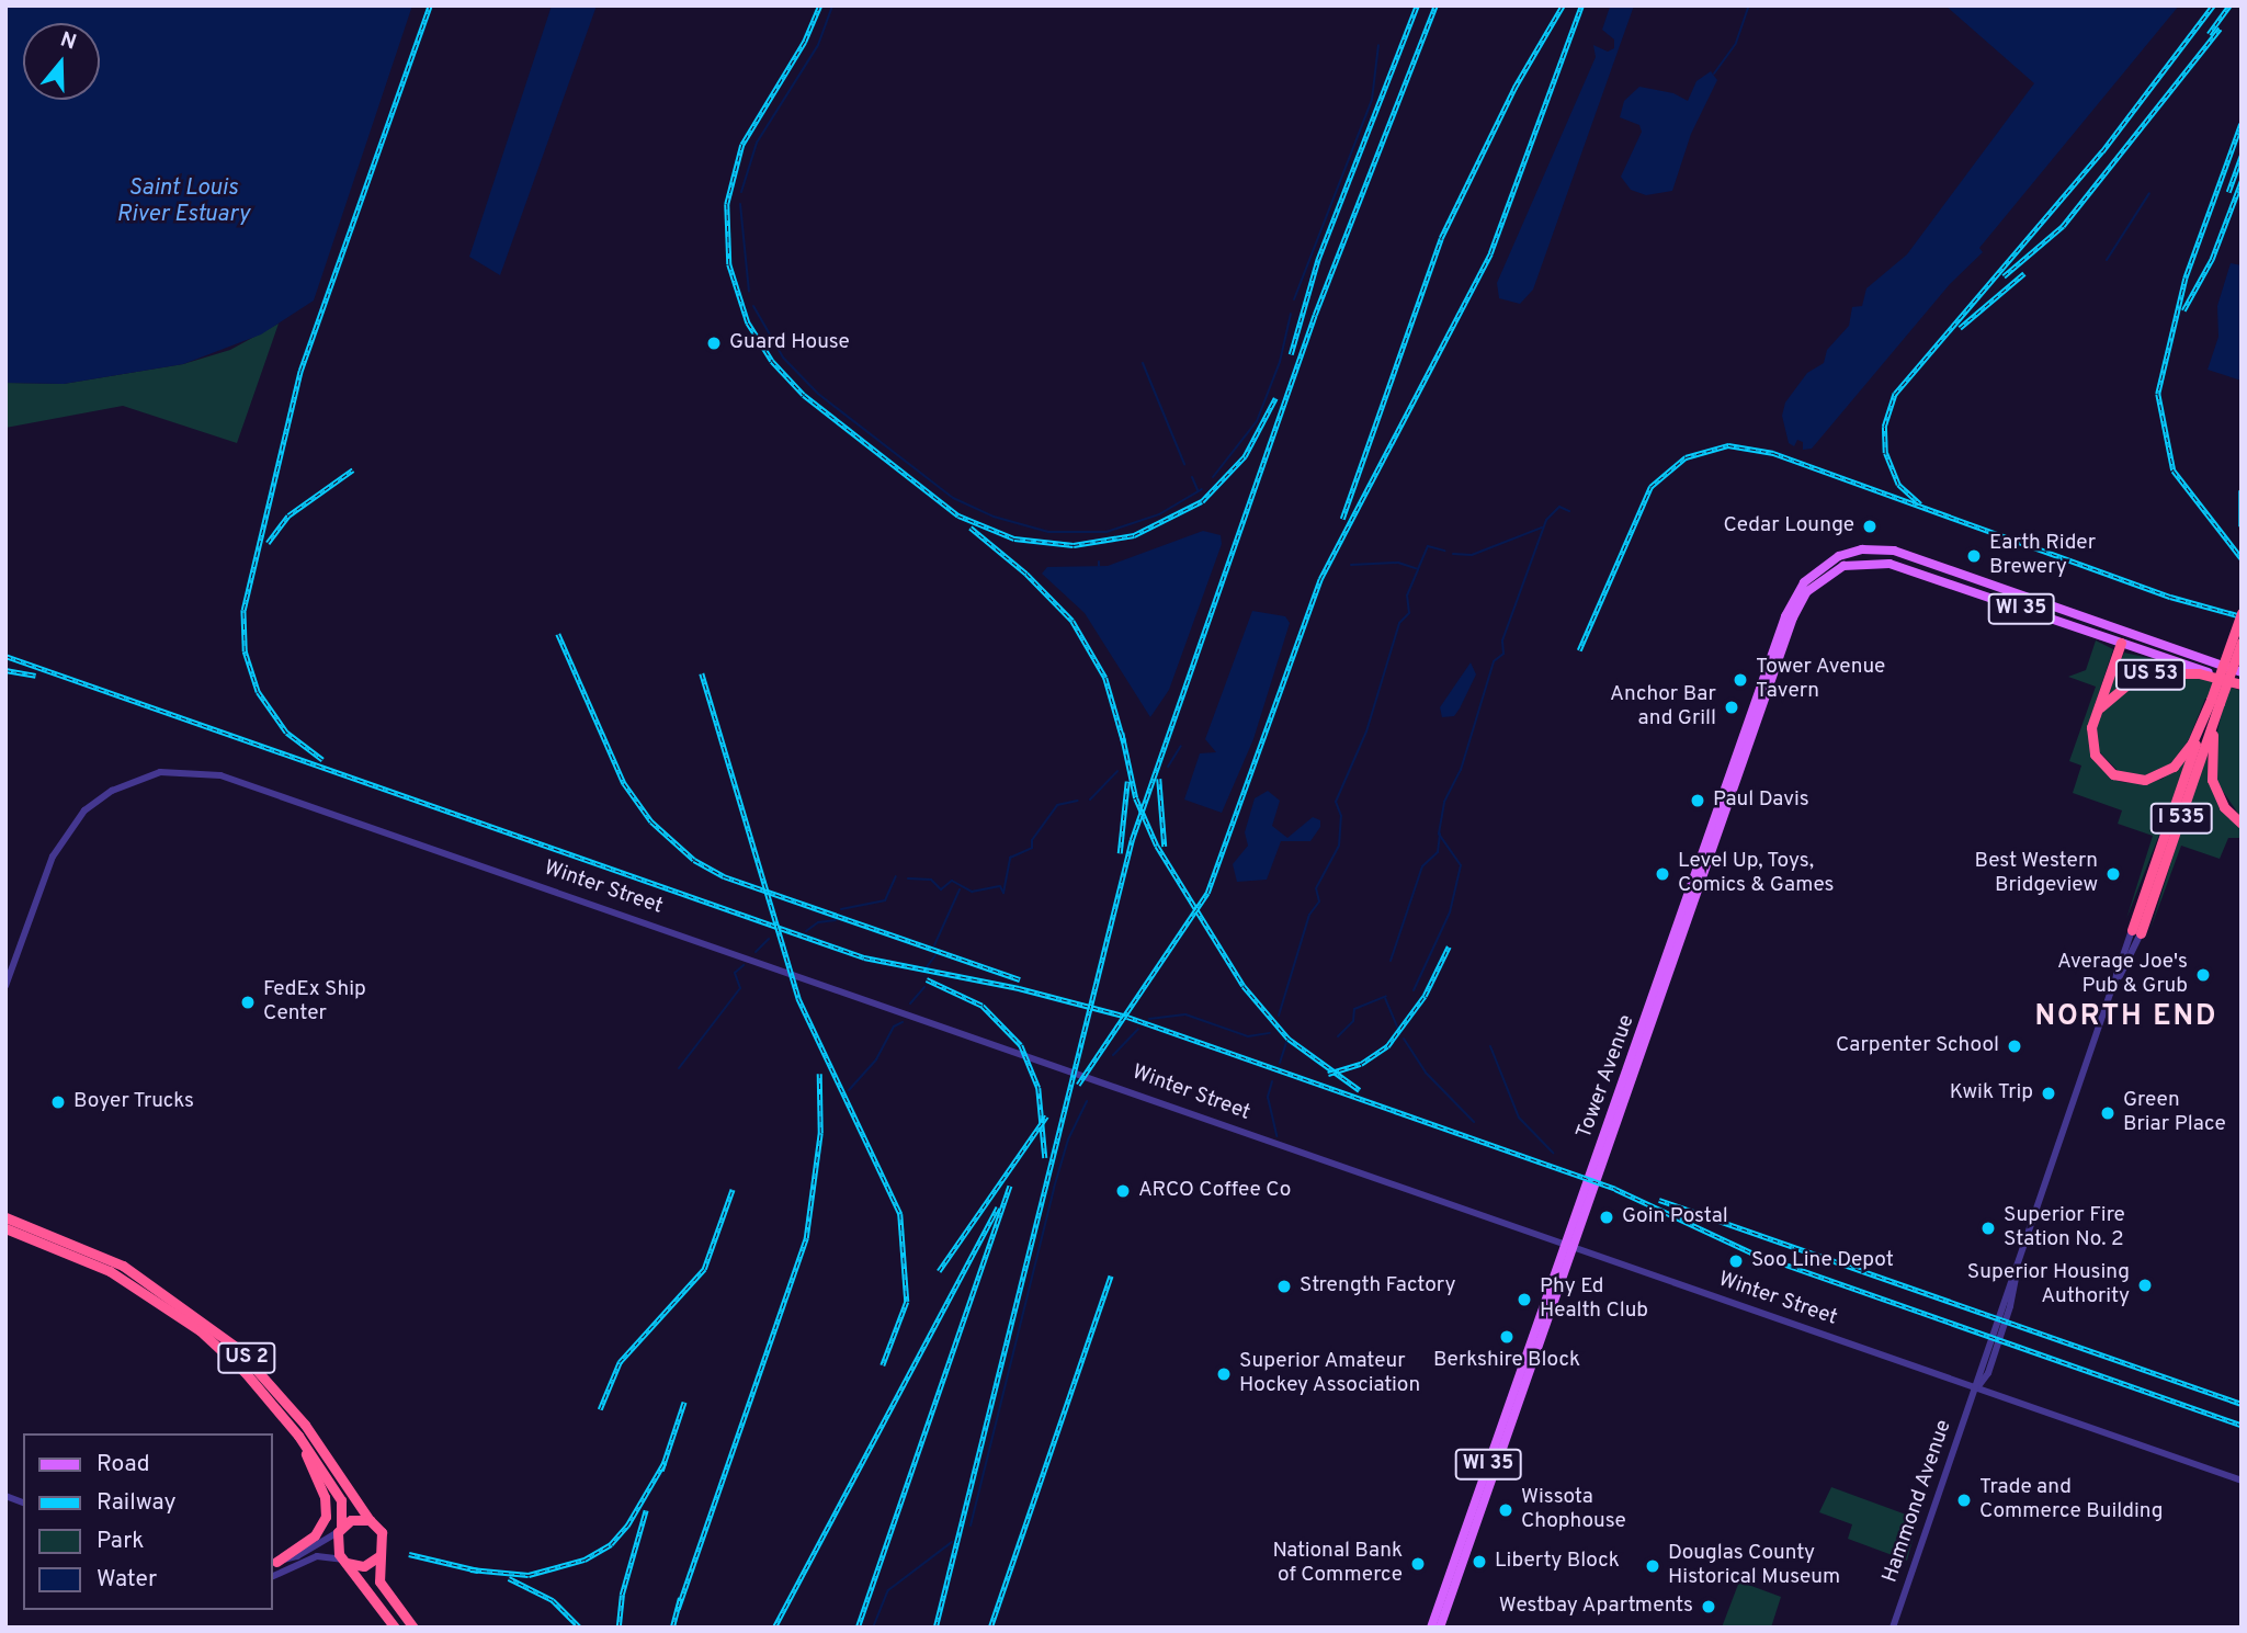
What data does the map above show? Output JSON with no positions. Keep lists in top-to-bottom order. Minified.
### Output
{"streets":{"highway":["US 53","I 535","US 2"],"main road":["WI 35","Tower Avenue"],"street":["Winter Street","Hammond Avenue"]},"crossings":[["WI 35","US 53"],["WI 35","Tower Avenue"],["US 53","I 535"],["I 535","Hammond Avenue"],["Winter Street","Tower Avenue"],["Winter Street","Hammond Avenue"]],"districts":["NORTH END"],"water":["Saint Louis River Estuary"],"places":["Guard House","Cedar Lounge","Earth Rider Brewery","Tower Avenue Tavern","Anchor Bar and Grill","Paul Davis","Level Up, Toys, Comics & Games","Best Western Bridgeview","Average Joe's Pub & Grub","FedEx Ship Center","Carpenter School","Kwik Trip","Boyer Trucks","Green Briar Place","ARCO Coffee Co","Goin Postal","Superior Fire Station No. 2","Soo Line Depot","Superior Housing Authority","Strength Factory","Phy Ed Health Club","Berkshire Block","Superior Amateur Hockey Association","Trade and Commerce Building","Wissota Chophouse","Liberty Block","National Bank of Commerce","Douglas County Historical Museum","Westbay Apartments"],"legend":["Road","Railway","Park","Water"],"north":"top"}
